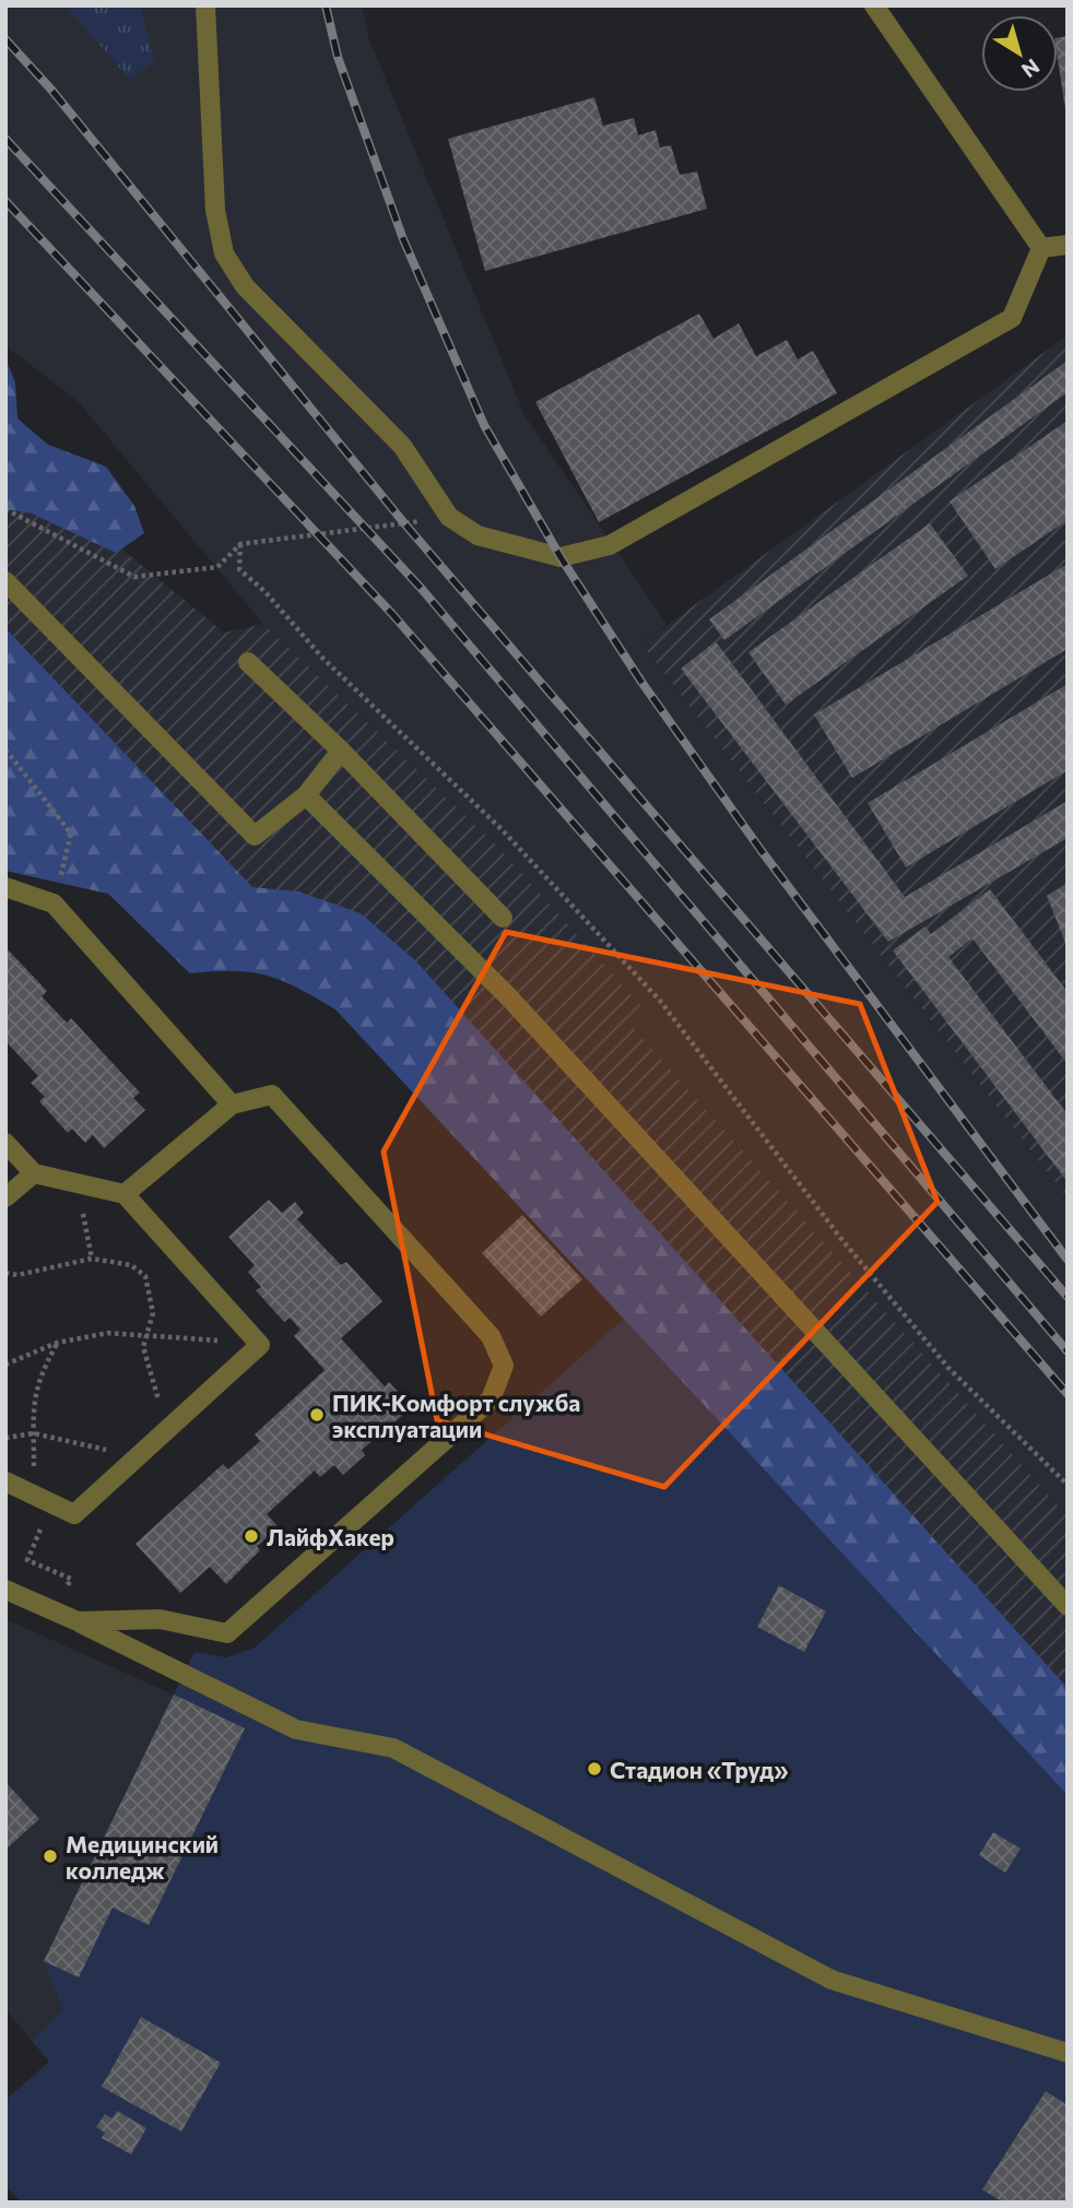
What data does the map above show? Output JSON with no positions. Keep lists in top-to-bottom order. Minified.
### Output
{"places":["ПИК-Комфорт служба эксплуатации","ЛайфХакер","Стадион «Труд»","Медицинский колледж"],"north":"bottom right"}
